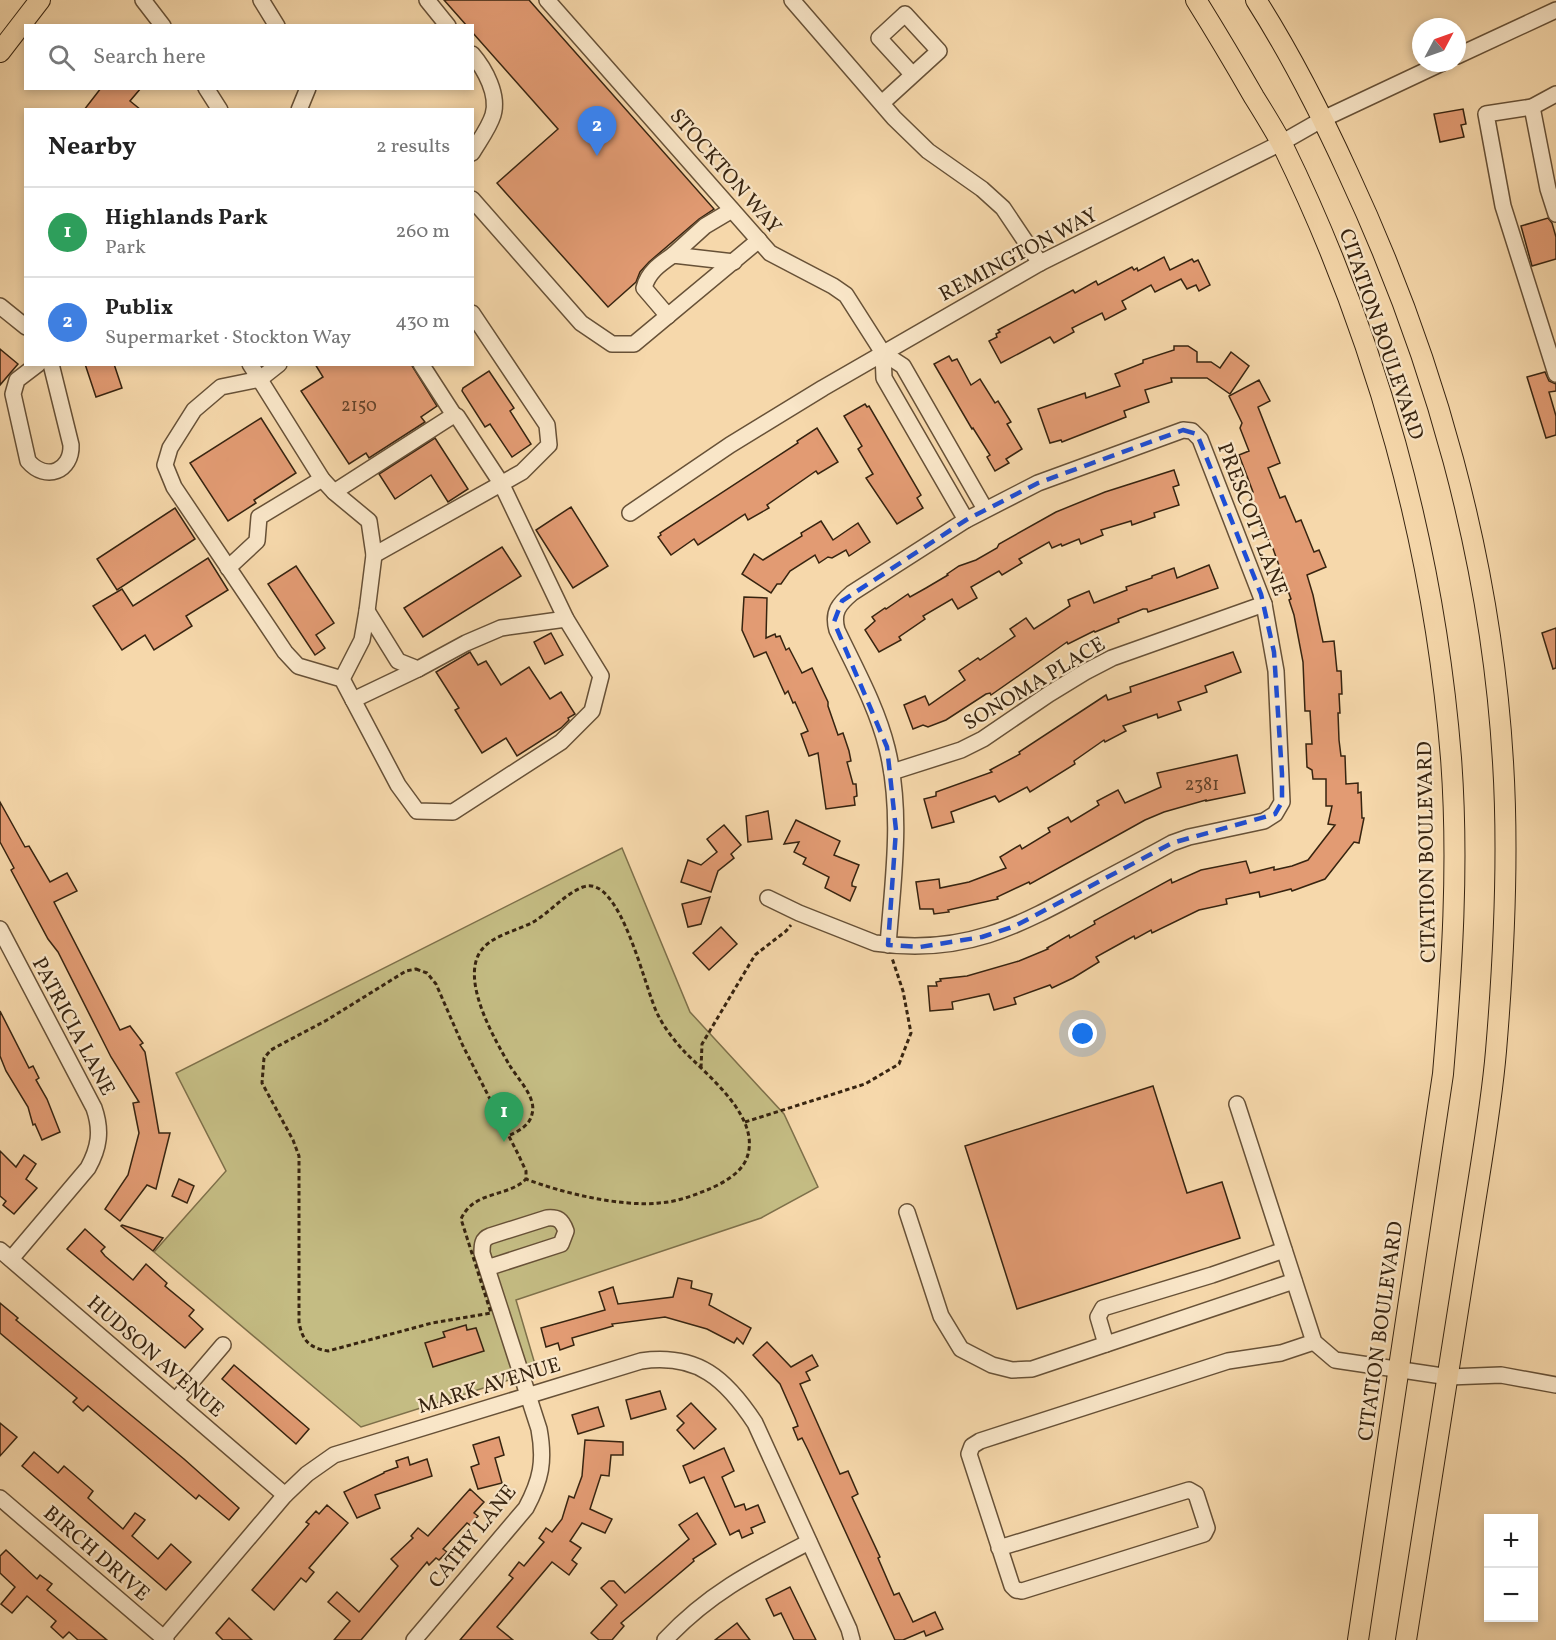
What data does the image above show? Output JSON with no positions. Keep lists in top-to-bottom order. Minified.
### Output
{"streets":{"main road":["CITATION BOULEVARD"],"street":["STOCKTON WAY","REMINGTON WAY","PRESCOTT LANE","SONOMA PLACE","PATRICIA LANE","HUDSON AVENUE","MARK AVENUE","CATHY LANE","BIRCH DRIVE"]},"crossings":[["STOCKTON WAY","REMINGTON WAY"],["STOCKTON WAY","PRESCOTT LANE"],["REMINGTON WAY","CITATION BOULEVARD"],["PRESCOTT LANE","SONOMA PLACE"],["PATRICIA LANE","HUDSON AVENUE"],["HUDSON AVENUE","MARK AVENUE"],["MARK AVENUE","CATHY LANE"],["MARK AVENUE","BIRCH DRIVE"]],"house_numbers":["2150","2381"],"north":"top right","page":{"search":"Search here","pins":["2","1"],"heading":["Nearby","2 results"],"list":[{"mark":"1","name":"Highlands Park","note":"Park","value":"260 m"},{"mark":"2","name":"Publix","note":"Supermarket · Stockton Way","value":"430 m"}],"map_buttons":["+","−"]}}
